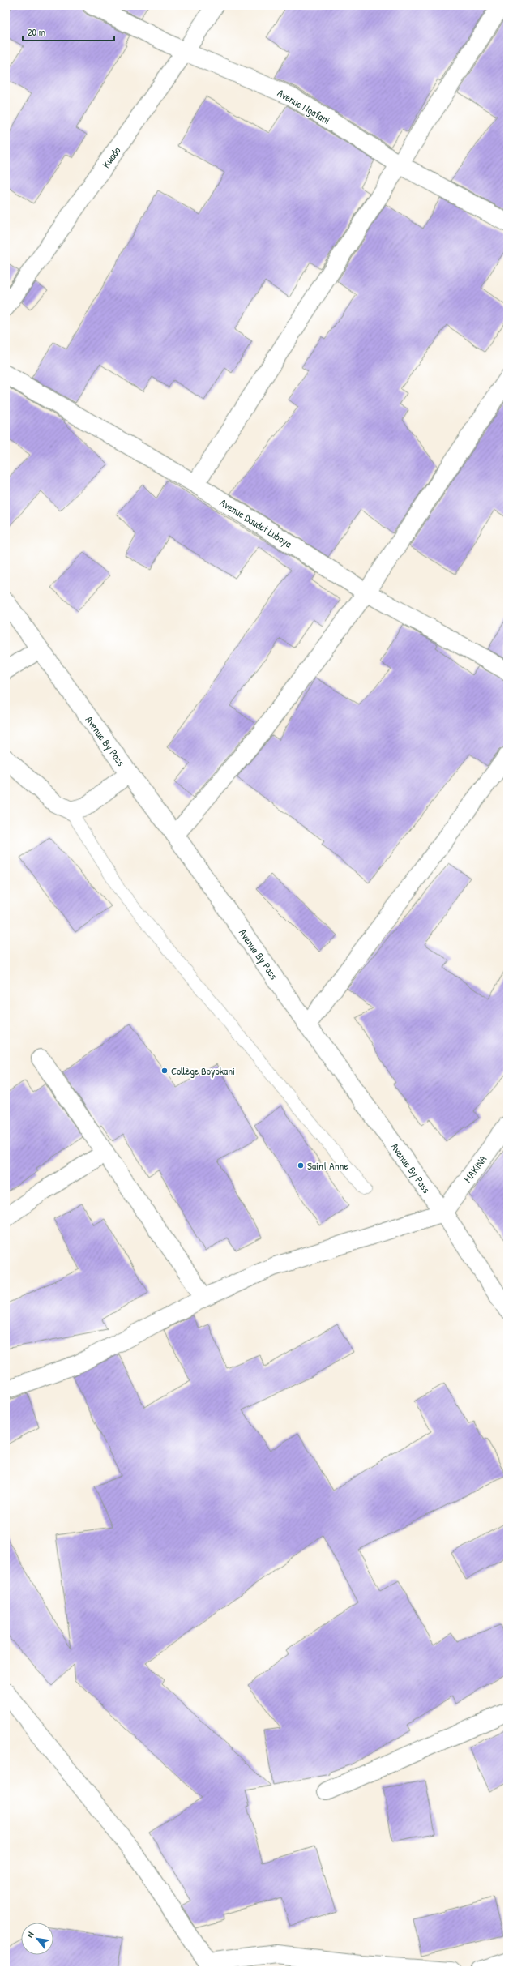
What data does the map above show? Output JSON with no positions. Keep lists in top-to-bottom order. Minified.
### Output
{"streets":{"main road":["Avenue Ngafani","Kwado","Avenue Daudet Luboya","Avenue By Pass","MAKINA"]},"crossings":[["Avenue Ngafani","Kwado"],["Avenue By Pass","MAKINA"]],"places":["Collège Boyokani","Saint Anne"],"scale_bar":"20 m","north":"top left"}
